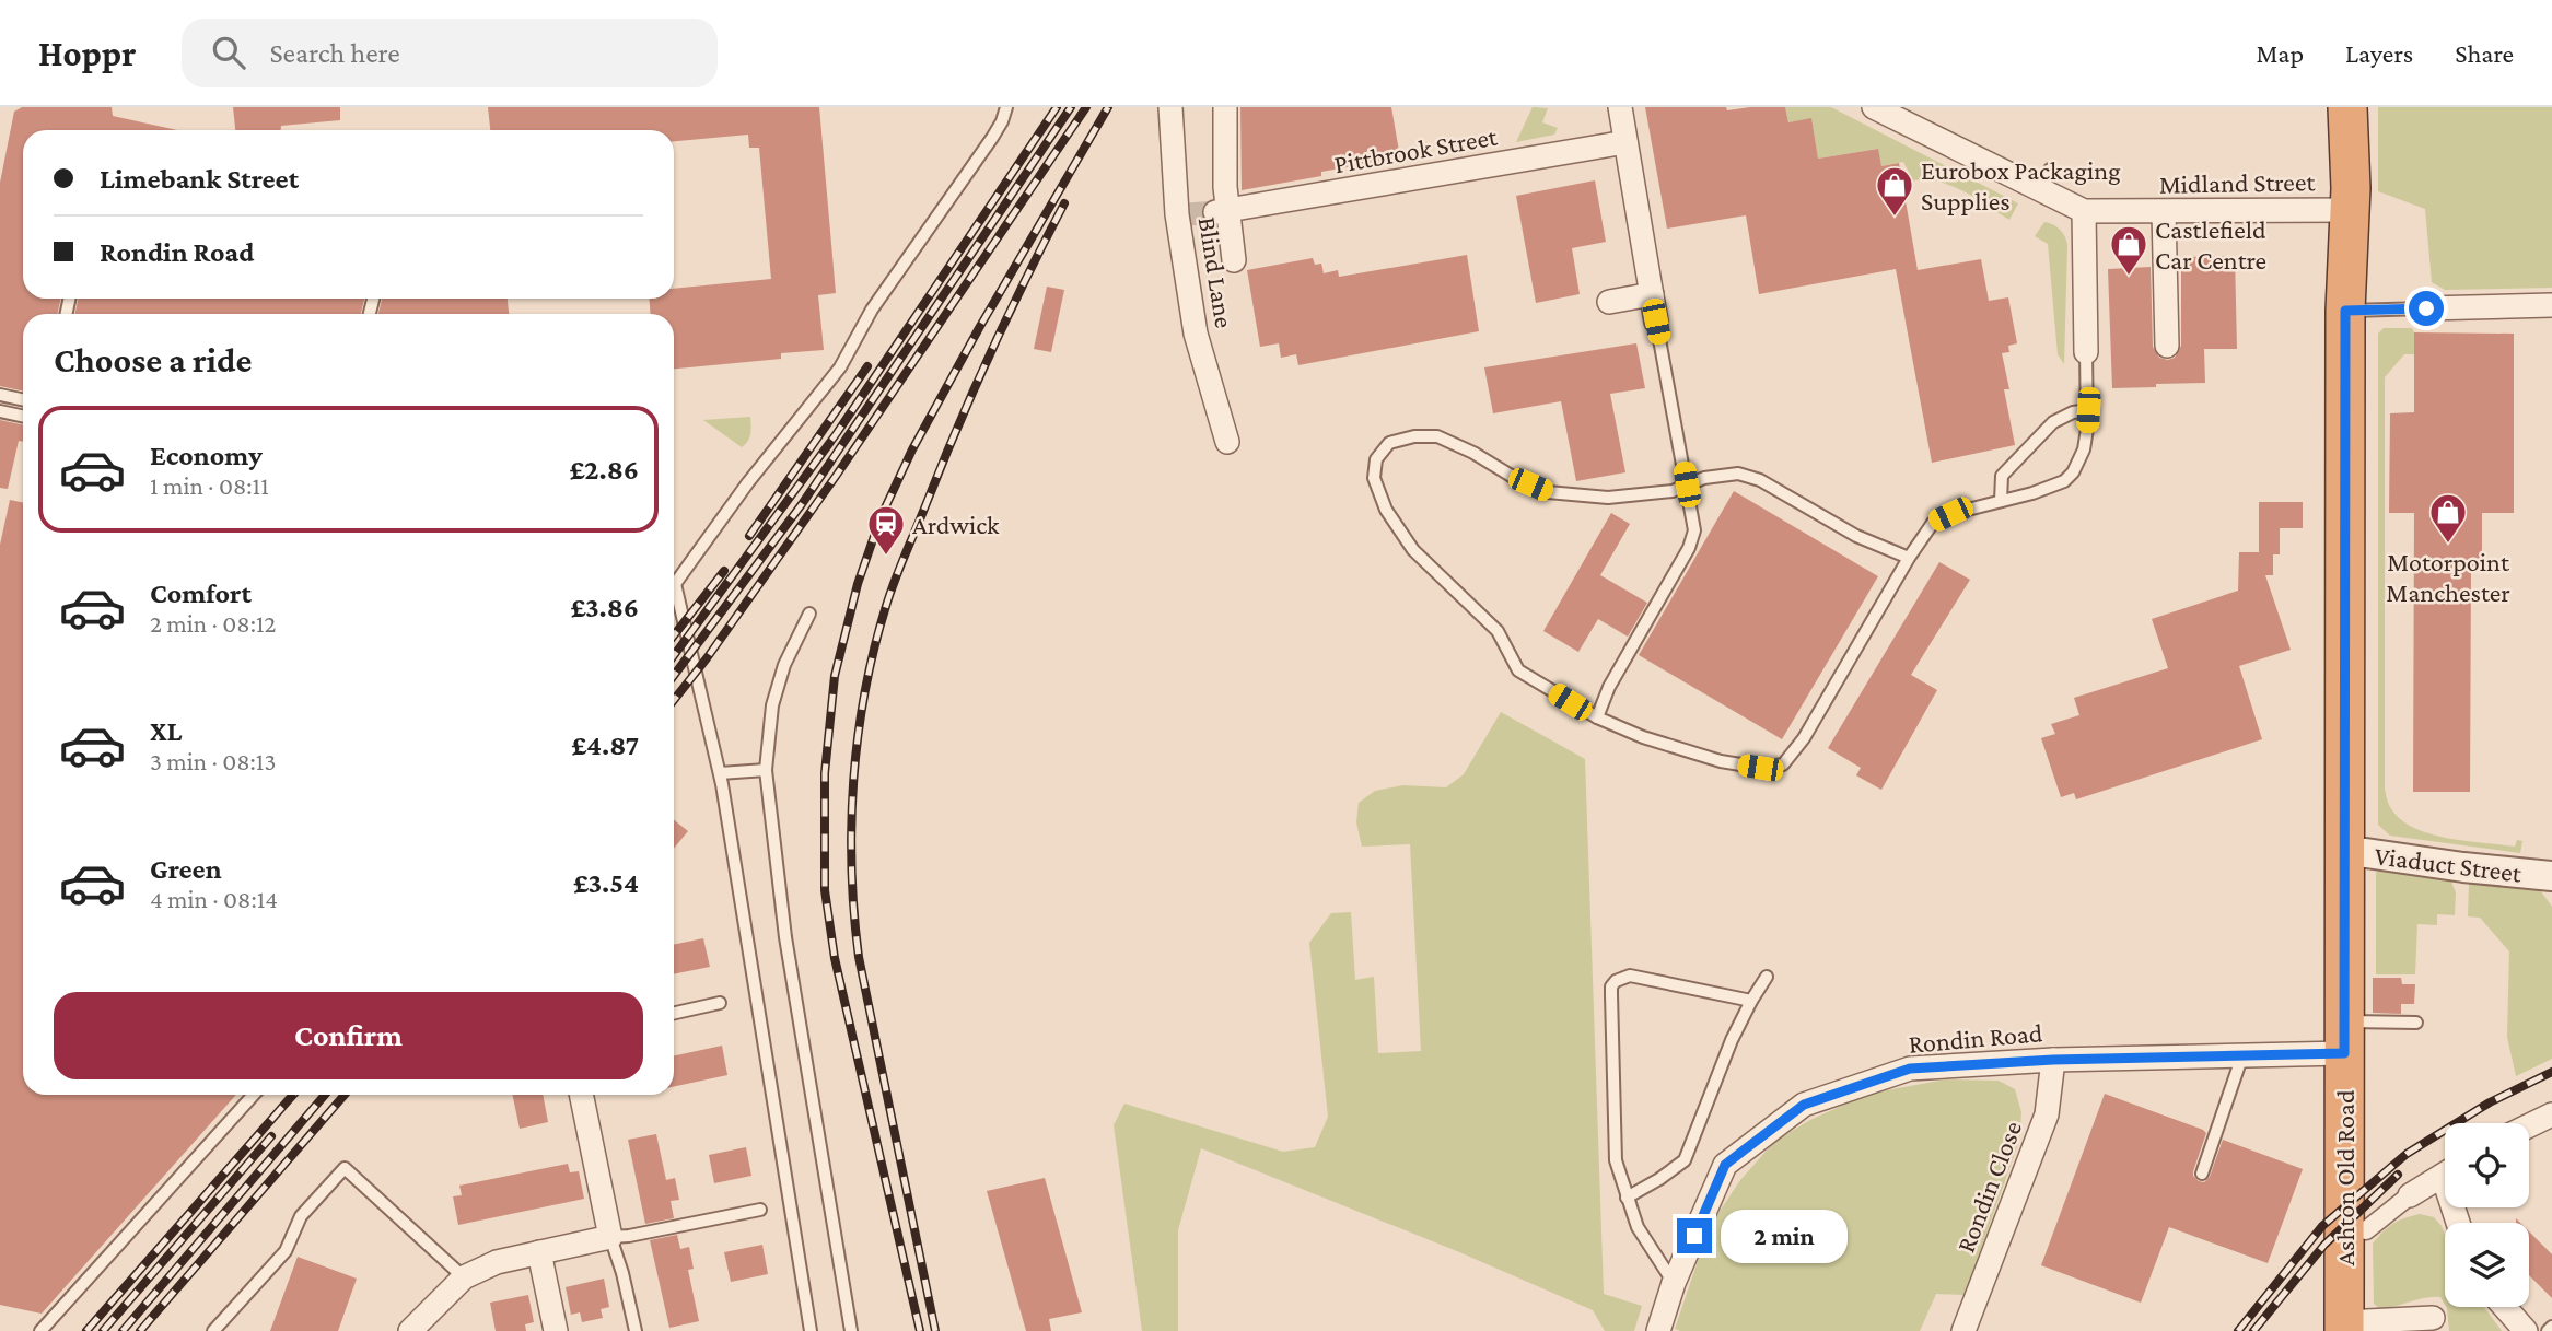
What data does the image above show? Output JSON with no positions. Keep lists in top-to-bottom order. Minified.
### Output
{"streets":{"highway":["Ashton Old Road"],"street":["Pittbrook Street","Midland Street","Blind Lane","Viaduct Street","Rondin Road","Rondin Close"]},"crossings":[["Midland Street","Ashton Old Road"],["Viaduct Street","Ashton Old Road"],["Rondin Road","Ashton Old Road"],["Rondin Road","Rondin Close"]],"places":{"shop":["Eurobox Packaging Supplies","Castlefield Car Centre","Motorpoint Manchester"],"station":["Ardwick"]},"page":{"header":"Hoppr","search":"Search here","nav":["Map","Layers","Share"],"banner":["Limebank Street","Rondin Road"],"heading":"Choose a ride","list":[{"name":"Economy","note":"1 min · 08:11","value":"£2.86"},{"name":"Comfort","note":"2 min · 08:12","value":"£3.86"},{"name":"XL","note":"3 min · 08:13","value":"£4.87"},{"name":"Green","note":"4 min · 08:14","value":"£3.54"}],"buttons":"Confirm","bubble":"2 min"}}
